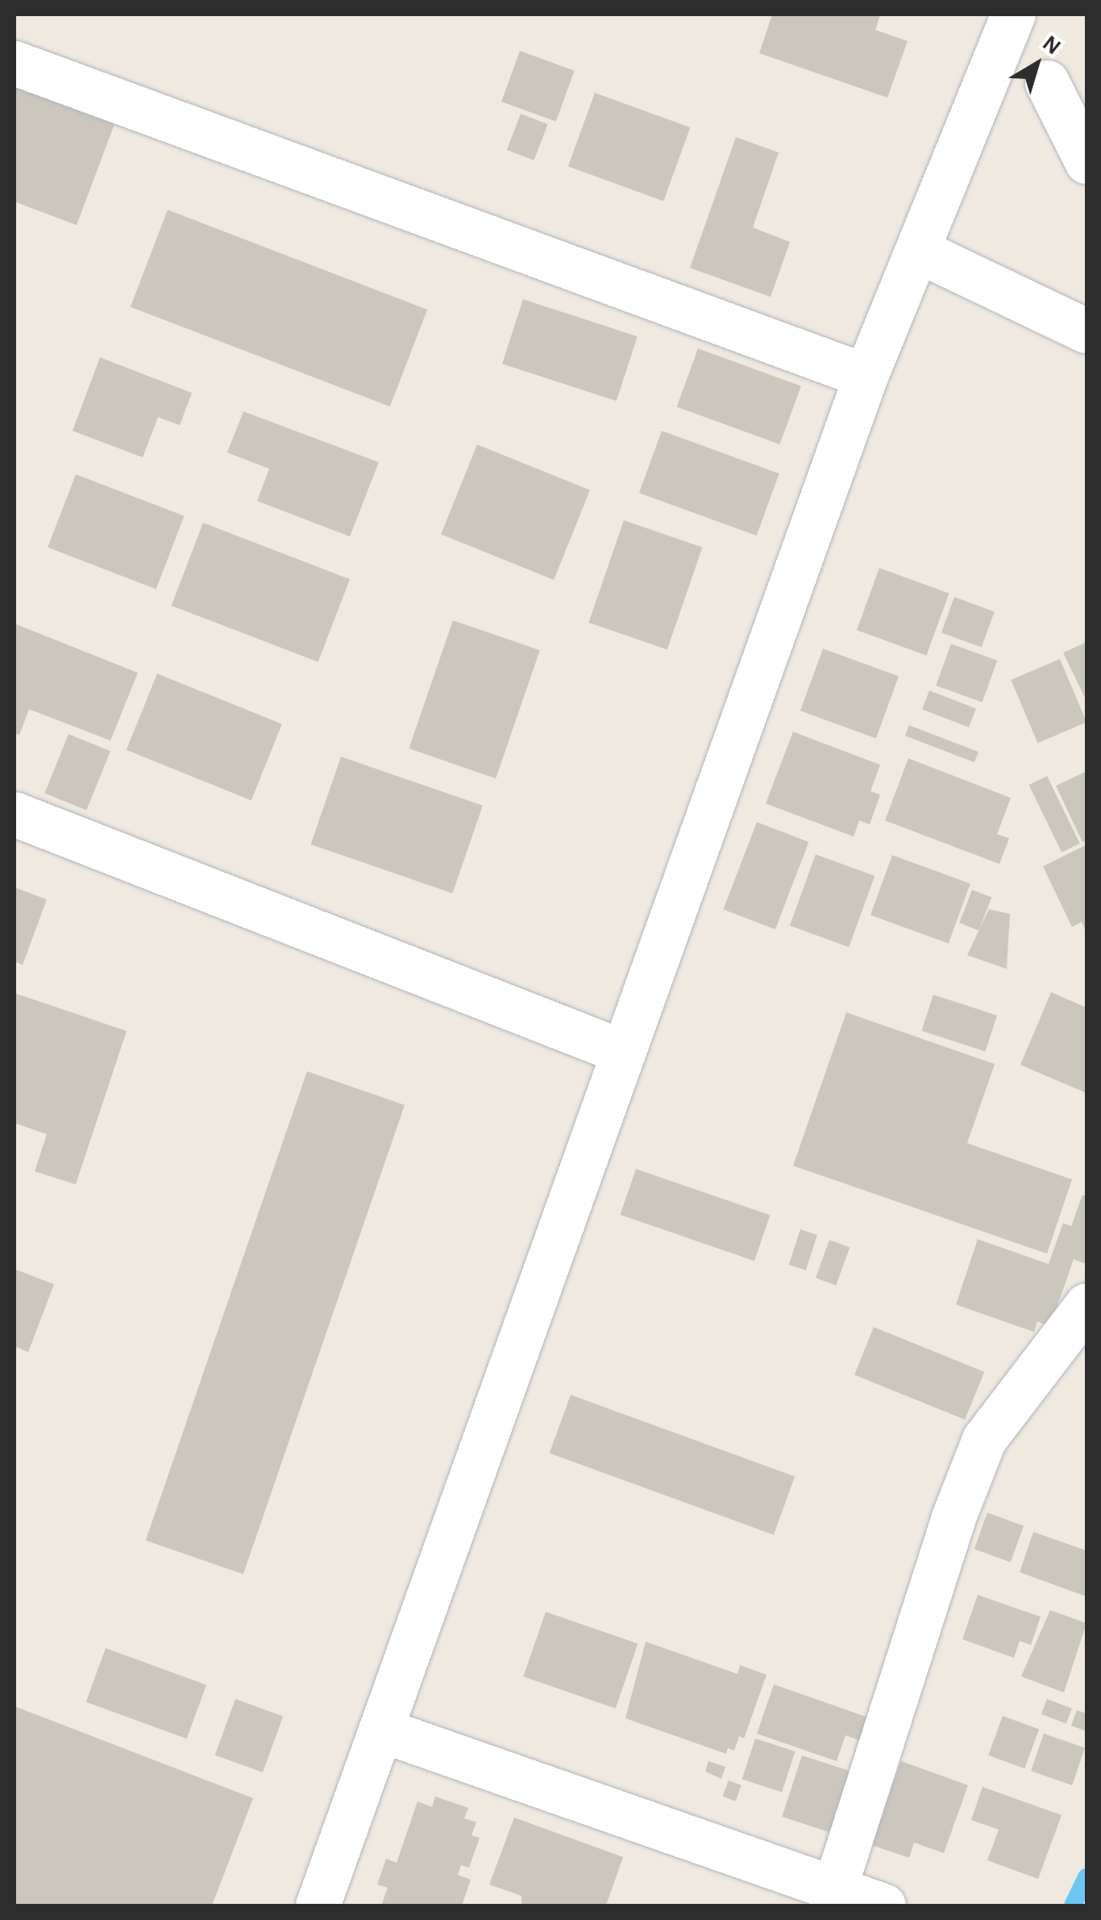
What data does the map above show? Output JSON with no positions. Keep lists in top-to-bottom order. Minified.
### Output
{"north":"top right"}
